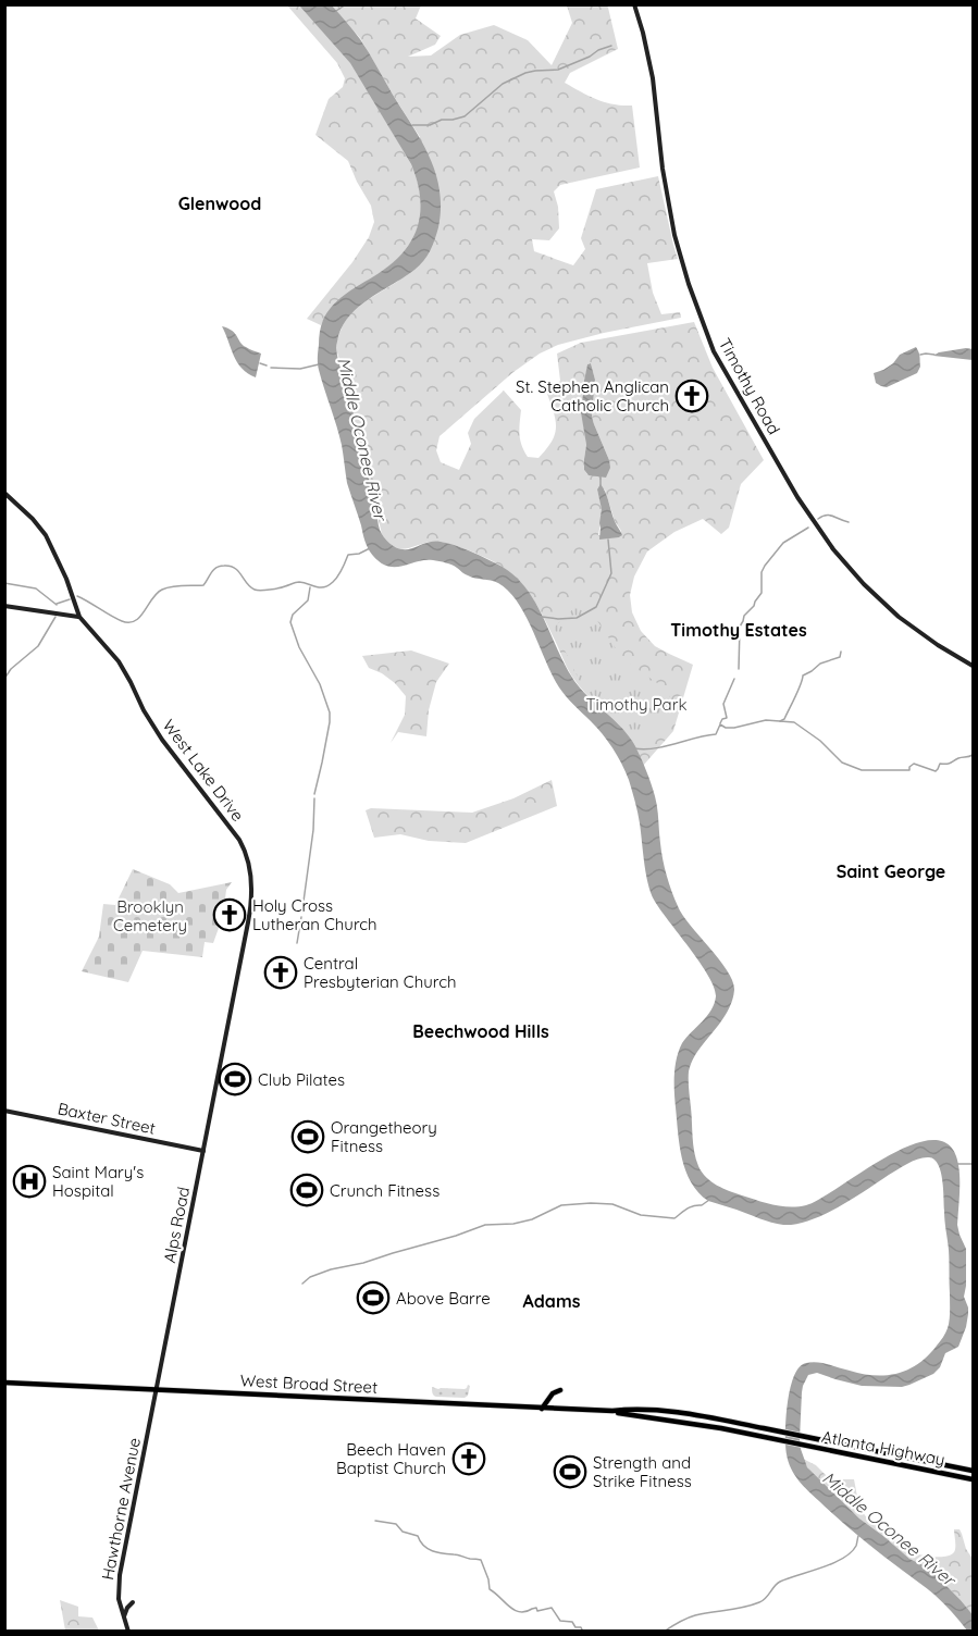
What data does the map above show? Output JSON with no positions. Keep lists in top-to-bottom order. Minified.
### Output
{"streets":{"main road":["Timothy Road","West Lake Drive","Baxter Street","Alps Road","West Broad Street","Atlanta Highway","Hawthorne Avenue"]},"crossings":[["West Lake Drive","Alps Road"],["Baxter Street","Alps Road"],["Alps Road","West Broad Street"],["Alps Road","Hawthorne Avenue"],["West Broad Street","Atlanta Highway"],["West Broad Street","Hawthorne Avenue"]],"districts":["Glenwood","Timothy Estates","Saint George","Beechwood Hills","Adams"],"water":["Middle Oconee River"],"parks":["Timothy Park","Brooklyn Cemetery"],"places":{"church":["St. Stephen Anglican Catholic Church","Holy Cross Lutheran Church","Central Presbyterian Church","Beech Haven Baptist Church"],"sports":["Club Pilates","Orangetheory Fitness","Crunch Fitness","Above Barre","Strength and Strike Fitness"],"hospital":["Saint Mary's Hospital"]}}
